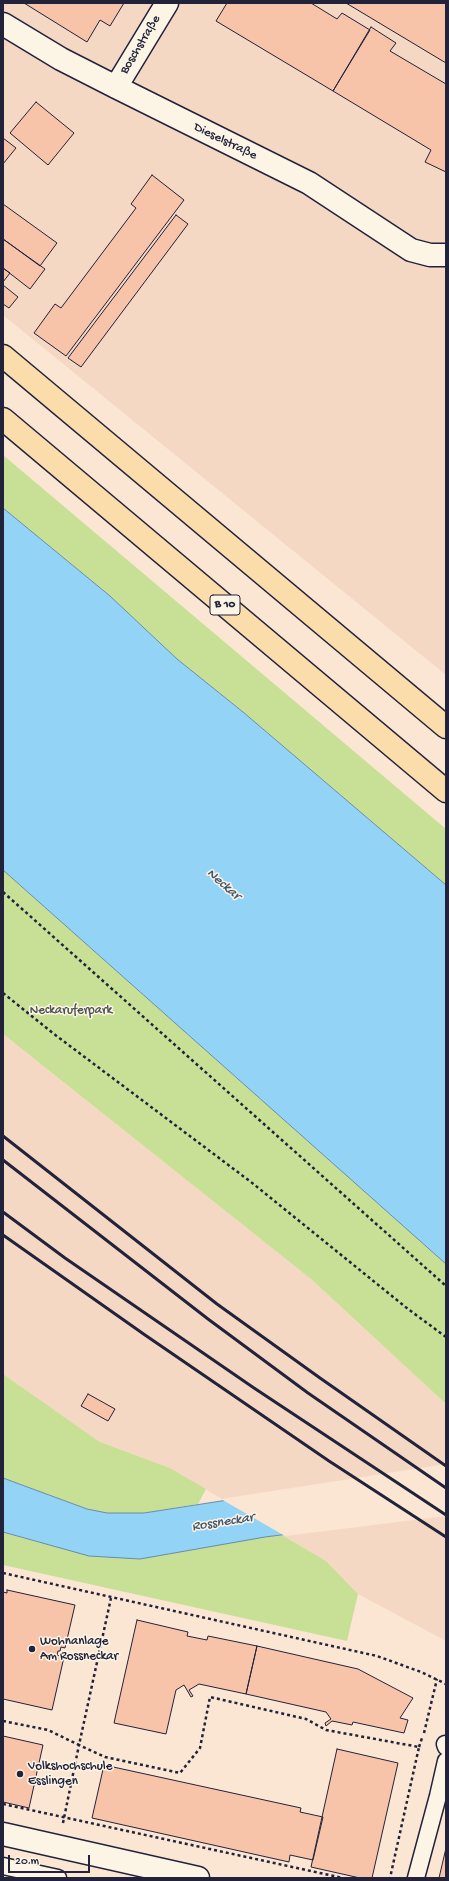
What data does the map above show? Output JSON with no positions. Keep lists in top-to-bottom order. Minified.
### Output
{"streets":{"highway":["B 10"],"street":["Boschstraße","Dieselstraße"]},"crossings":[["Boschstraße","Dieselstraße"]],"water":["Neckar","Rossneckar"],"parks":["Neckaruferpark"],"places":["Wohnanlage Am Rossneckar","Volkshochschule Esslingen"],"scale_bar":"20 m"}
